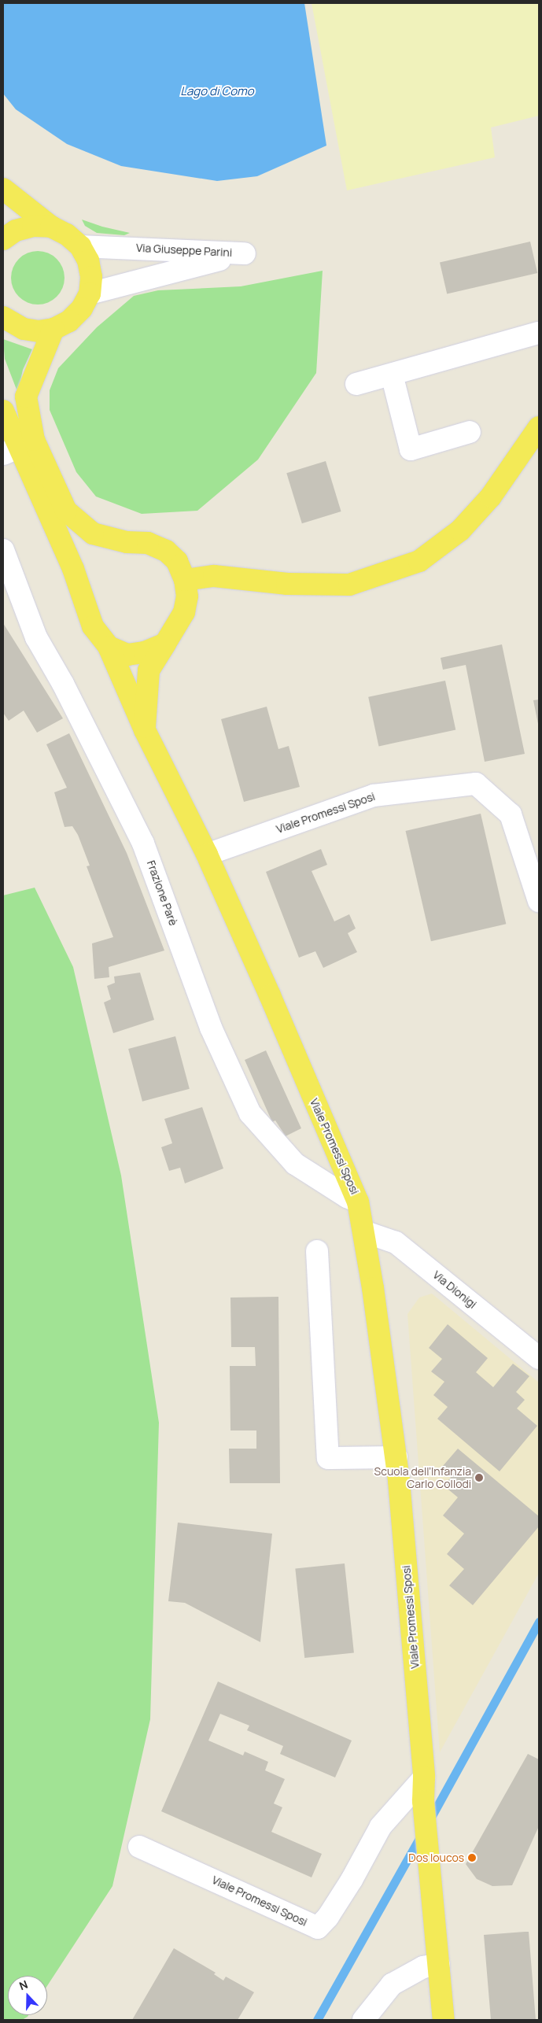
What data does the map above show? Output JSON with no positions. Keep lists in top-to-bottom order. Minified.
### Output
{"streets":{"main road":["Viale Promessi Sposi"],"street":["Via Giuseppe Parini","Frazione Parè","Via Dionigi"]},"crossings":[["Viale Promessi Sposi","Frazione Parè"],["Viale Promessi Sposi","Via Dionigi"]],"water":["Lago di Como"],"places":["Scuola dell’Infanzia Carlo Collodi","Dos loucos"],"north":"top"}
